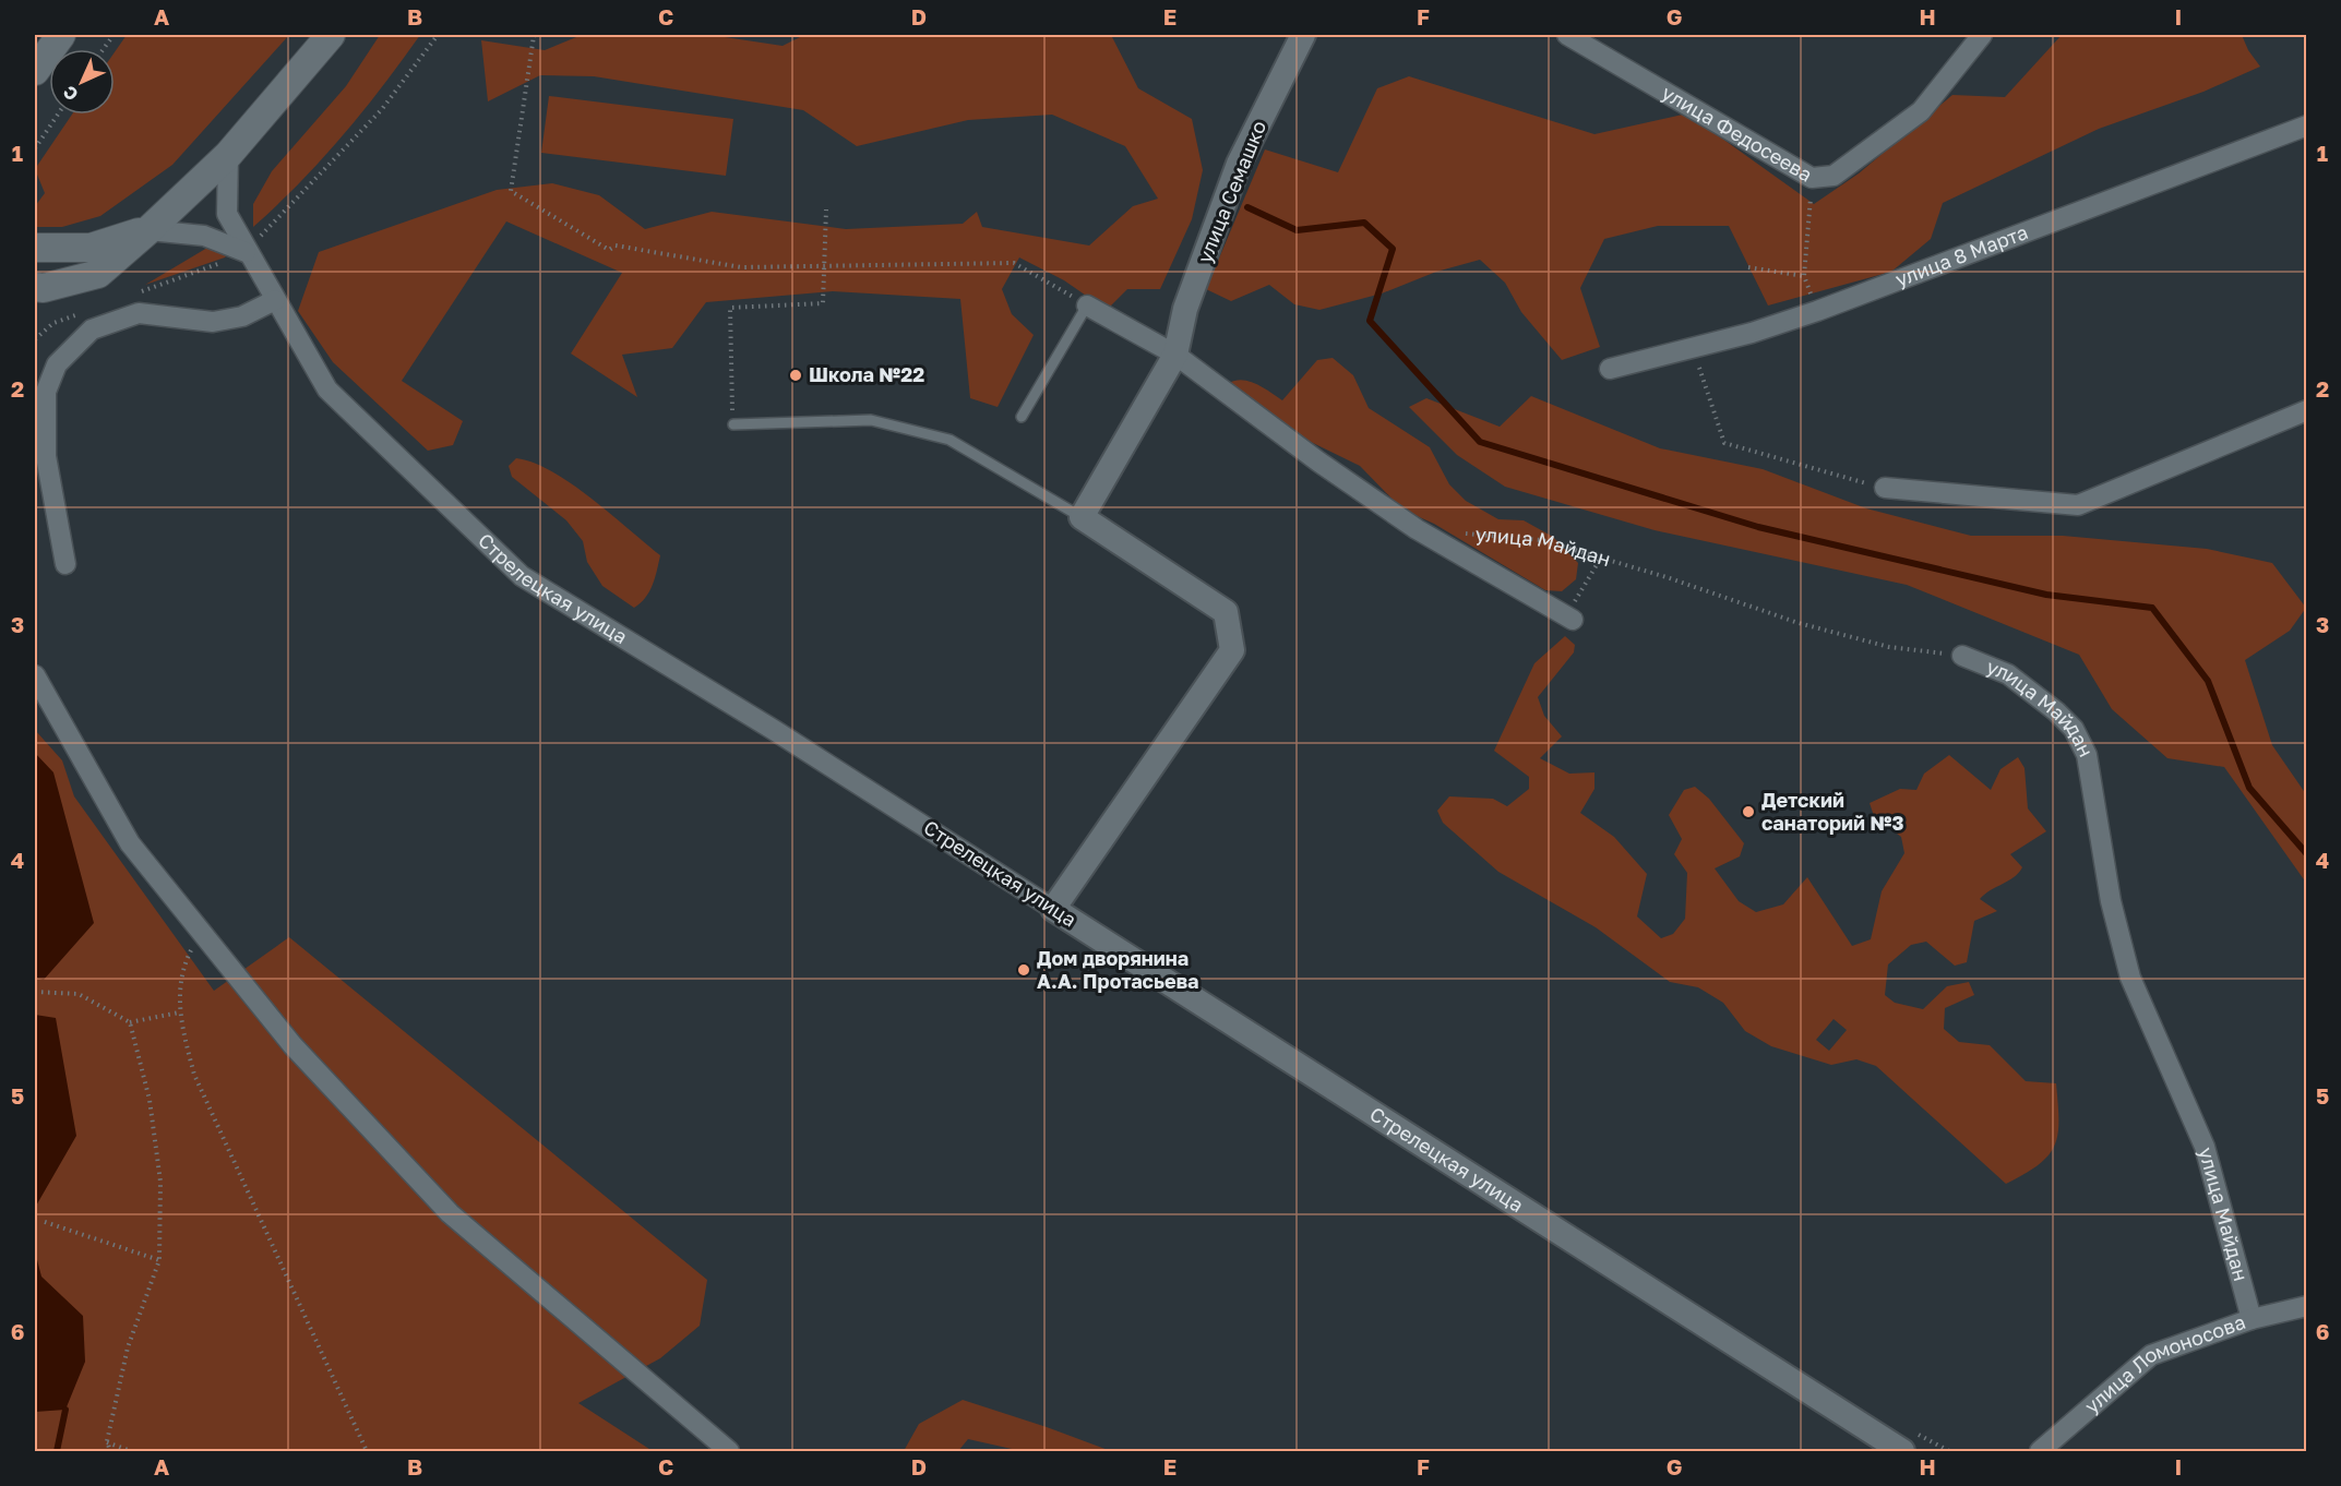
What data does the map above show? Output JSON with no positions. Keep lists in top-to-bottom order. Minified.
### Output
{"streets":{"street":["улица Федосеева","улица Семашко","улица 8 Марта","улица Майдан","Стрелецкая улица","улица Ломоносова"]},"crossings":[["улица Семашко","улица Майдан"],["улица Майдан","улица Ломоносова"]],"places":["Школа №22","Детский санаторий №3","Дом дворянина А.А. Протасьева"],"north":"bottom left","grid":{"columns":["A","B","C","D","E","F","G","H","I"],"rows":["1","2","3","4","5","6"]}}
